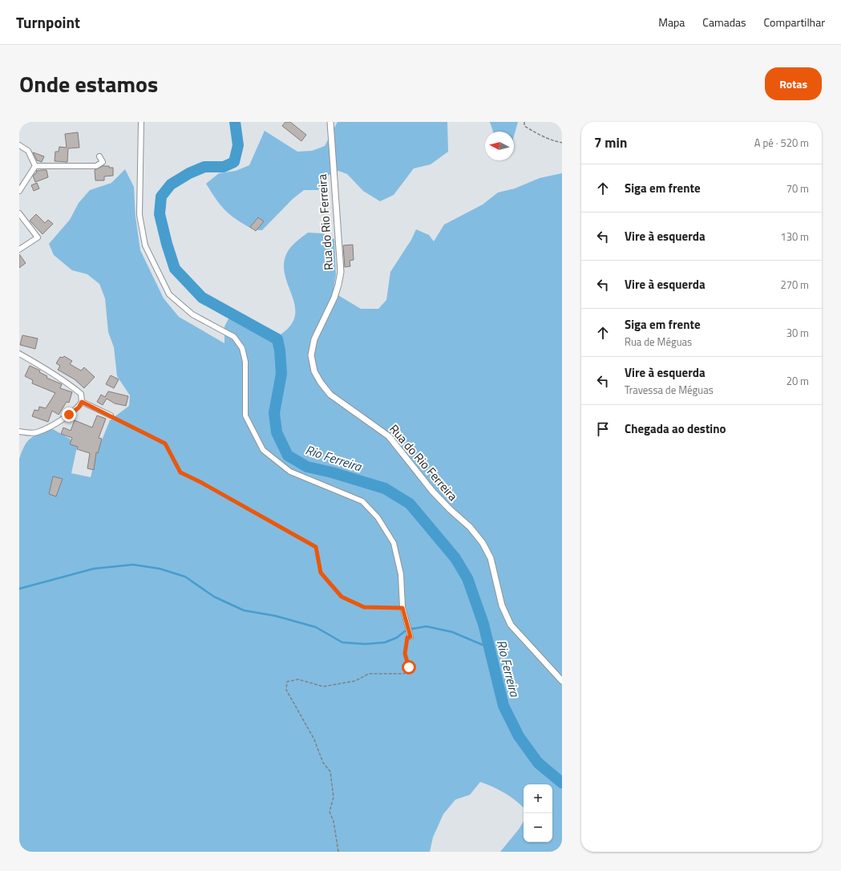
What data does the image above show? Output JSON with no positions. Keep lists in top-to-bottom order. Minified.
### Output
{"streets":{"street":["Rua do Rio Ferreira"]},"water":["Rio Ferreira"],"north":"left","page":{"header":"Turnpoint","nav":["Mapa","Camadas","Compartilhar"],"title":"Onde estamos","buttons":"Rotas","heading":["7 min","A pé · 520 m"],"list":[["Siga em frente","70 m"],["Vire à esquerda","130 m"],["Vire à esquerda","270 m"],["Siga em frente","Rua de Méguas","30 m"],["Vire à esquerda","Travessa de Méguas","20 m"],"Chegada ao destino"],"map_buttons":["+","−"]}}
